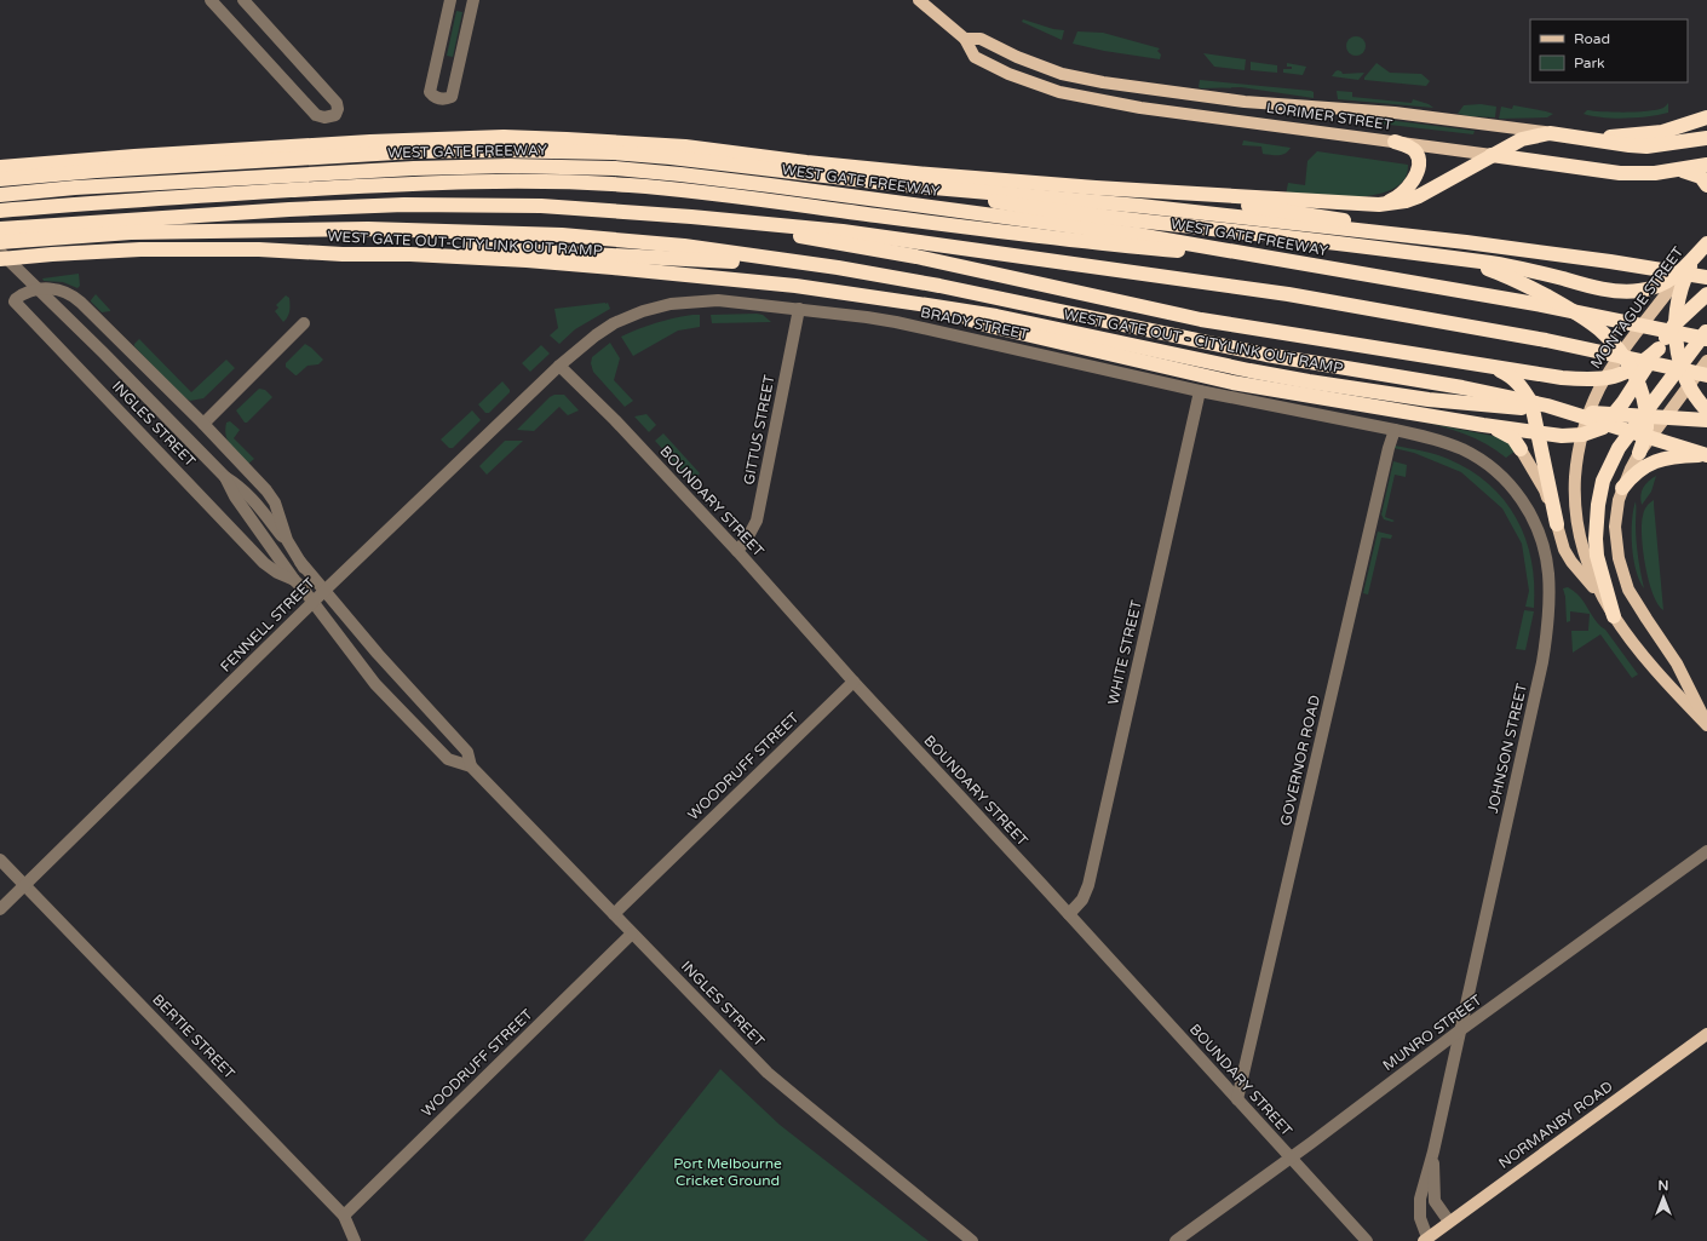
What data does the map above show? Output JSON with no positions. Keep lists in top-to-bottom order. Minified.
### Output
{"streets":{"highway":["LORIMER STREET","WEST GATE FREEWAY","WEST GATE OUT-CITYLINK OUT RAMP","MONTAGUE STREET","WEST GATE OUT - CITYLINK OUT RAMP"],"main road":["NORMANBY ROAD"],"street":["BRADY STREET","INGLES STREET","GITTUS STREET","BOUNDARY STREET","FENNELL STREET","WHITE STREET","JOHNSON STREET","GOVERNOR ROAD","WOODRUFF STREET","MUNRO STREET","BERTIE STREET"]},"crossings":[["WEST GATE OUT-CITYLINK OUT RAMP","WEST GATE OUT - CITYLINK OUT RAMP"],["BRADY STREET","GITTUS STREET"],["BRADY STREET","BOUNDARY STREET"],["BRADY STREET","FENNELL STREET"],["BRADY STREET","WHITE STREET"],["BRADY STREET","JOHNSON STREET"],["BRADY STREET","GOVERNOR ROAD"],["INGLES STREET","FENNELL STREET"],["INGLES STREET","WOODRUFF STREET"],["GITTUS STREET","BOUNDARY STREET"],["BOUNDARY STREET","FENNELL STREET"],["BOUNDARY STREET","WHITE STREET"],["BOUNDARY STREET","GOVERNOR ROAD"],["BOUNDARY STREET","WOODRUFF STREET"],["BOUNDARY STREET","MUNRO STREET"],["FENNELL STREET","BERTIE STREET"],["JOHNSON STREET","GOVERNOR ROAD"],["JOHNSON STREET","MUNRO STREET"],["JOHNSON STREET","NORMANBY ROAD"],["WOODRUFF STREET","BERTIE STREET"]],"parks":["Port Melbourne Cricket Ground"],"legend":["Road","Park"],"north":"top"}
